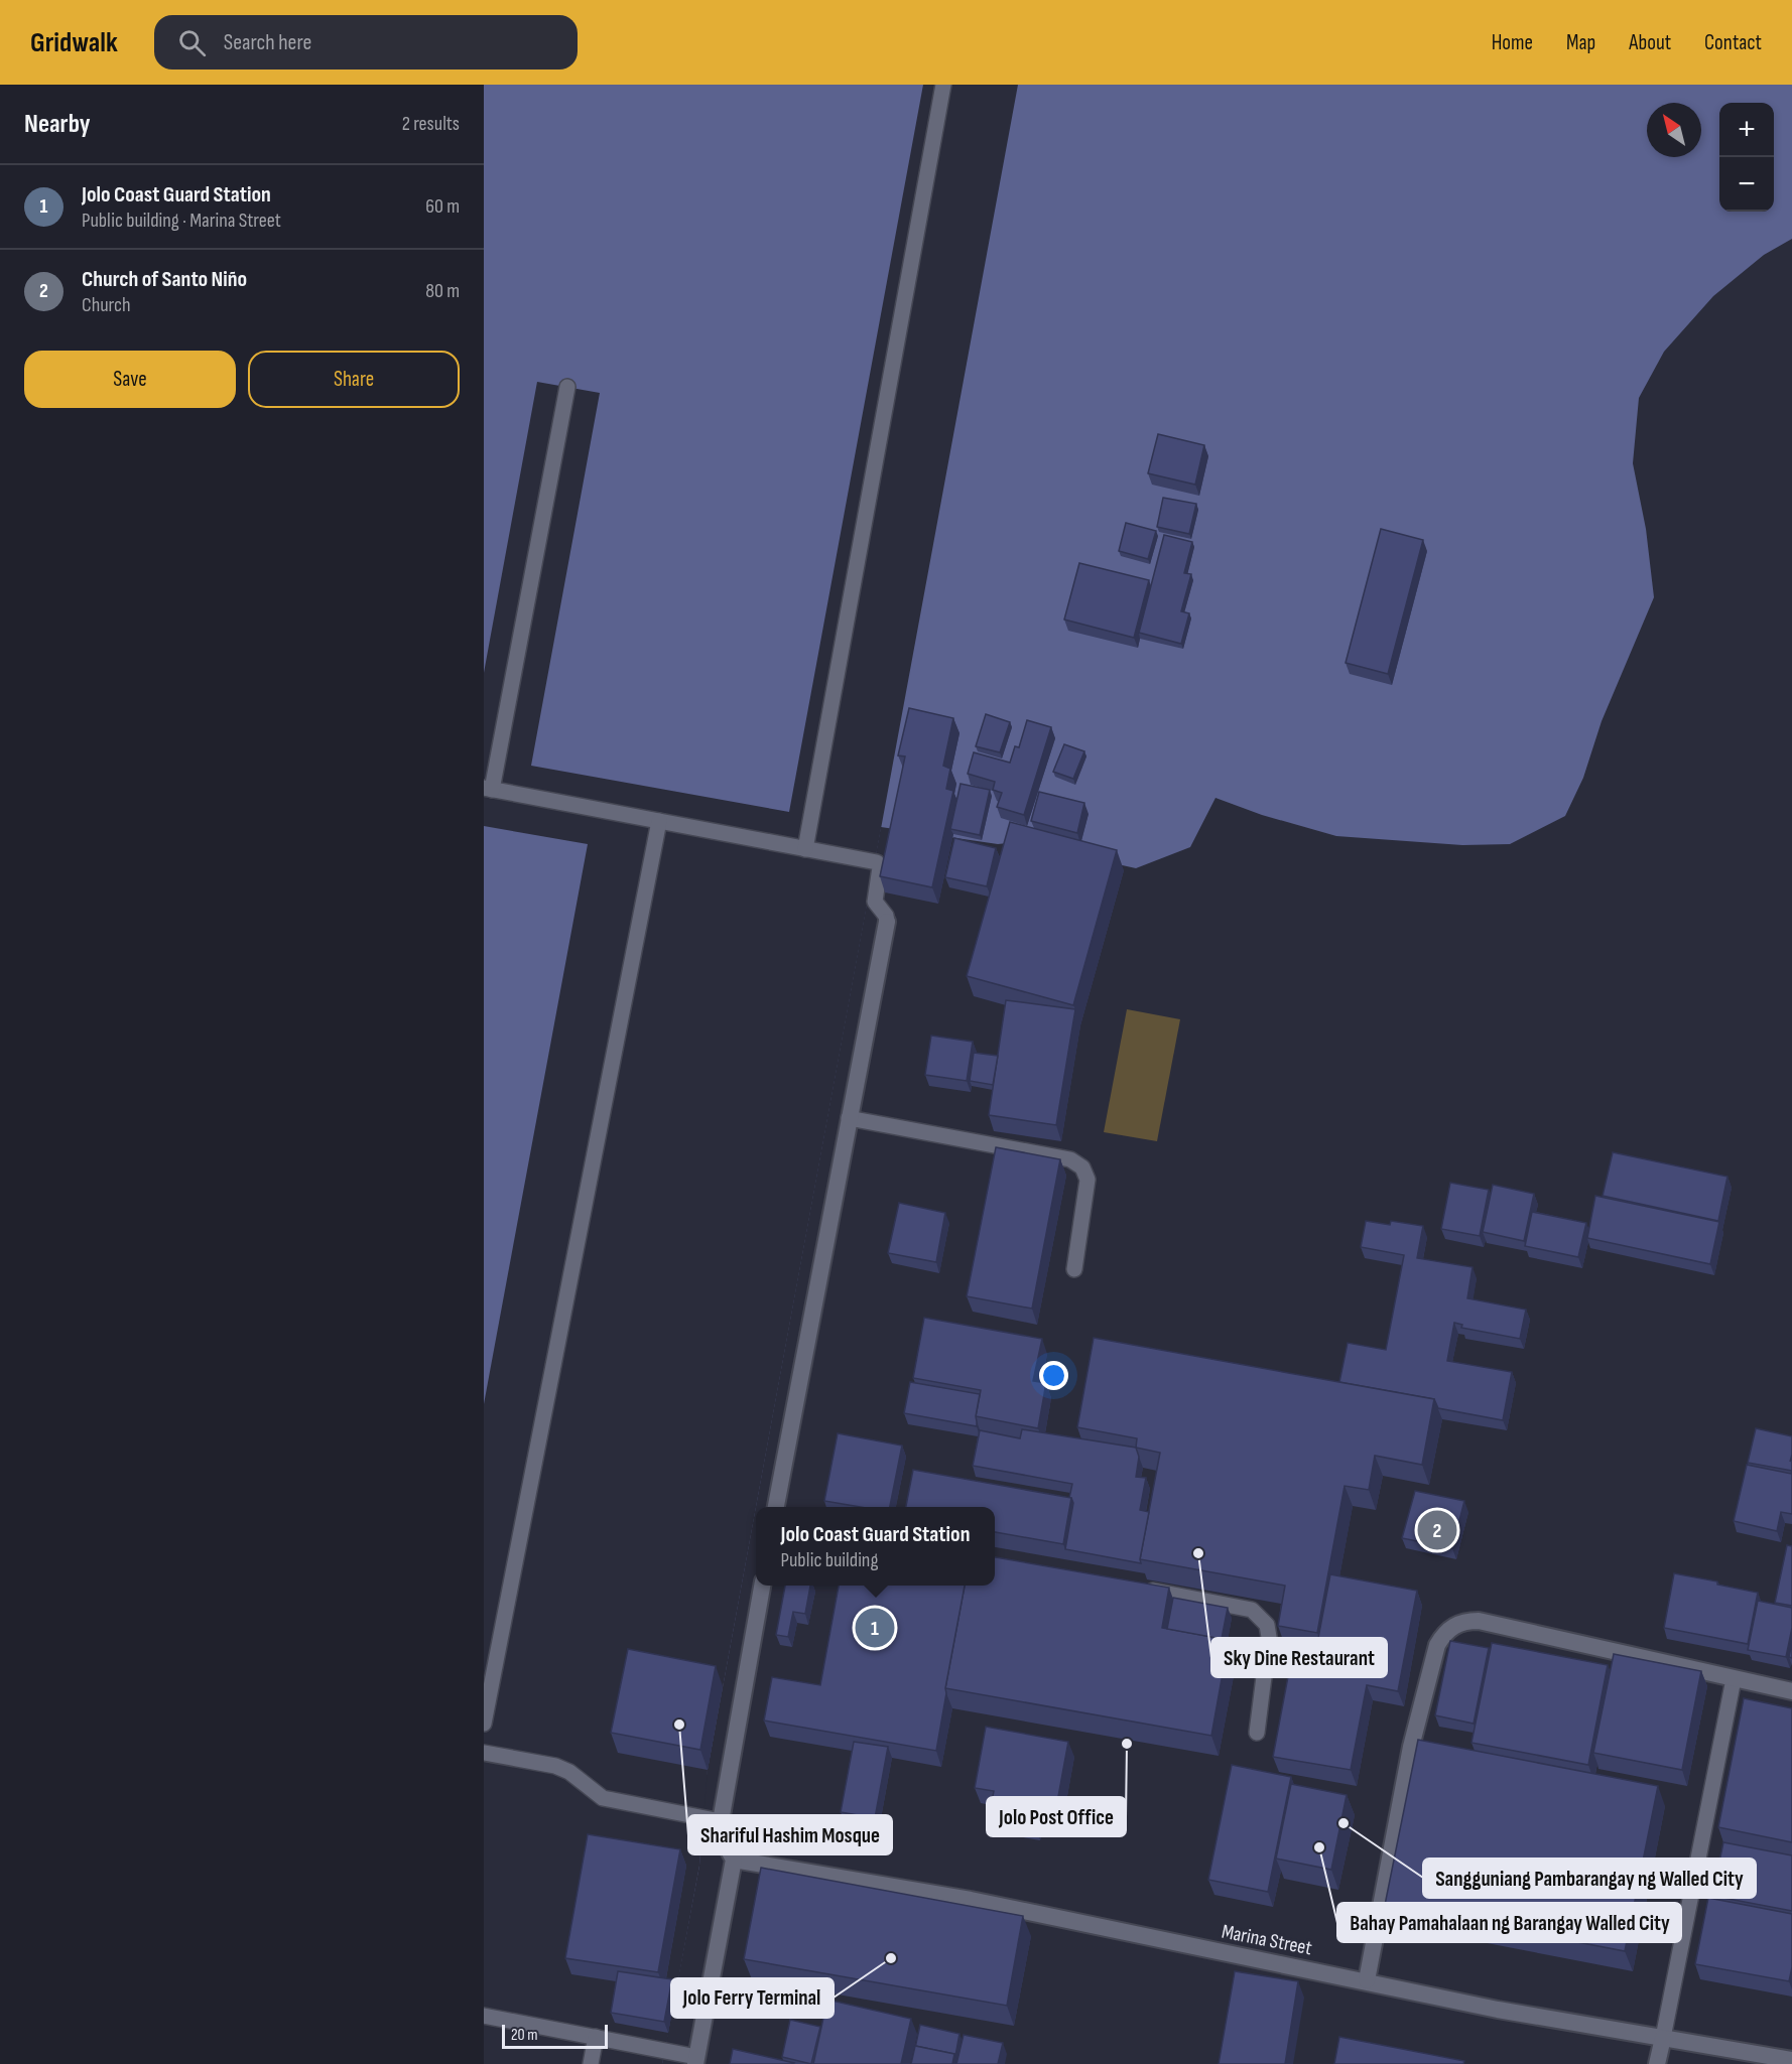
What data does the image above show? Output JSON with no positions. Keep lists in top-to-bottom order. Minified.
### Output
{"streets":{"street":["Marina Street"]},"places":["Sky Dine Restaurant","Shariful Hashim Mosque","Jolo Post Office","Sangguniang Pambarangay ng Walled City","Bahay Pamahalaan ng Barangay Walled City","Jolo Ferry Terminal"],"scale_bar":"20 m","north":"top left","page":{"header":"Gridwalk","search":"Search here","nav":["Home","Map","About","Contact"],"heading":["Nearby","2 results"],"map_buttons":["+","−"],"list":[{"mark":"1","name":"Jolo Coast Guard Station","note":"Public building · Marina Street","value":"60 m"},{"mark":"2","name":"Church of Santo Niño","note":"Church","value":"80 m"}],"buttons":["Save","Share"],"popup":["Jolo Coast Guard Station","Public building"],"pins":["2","1"],"scale":"20 m"}}
